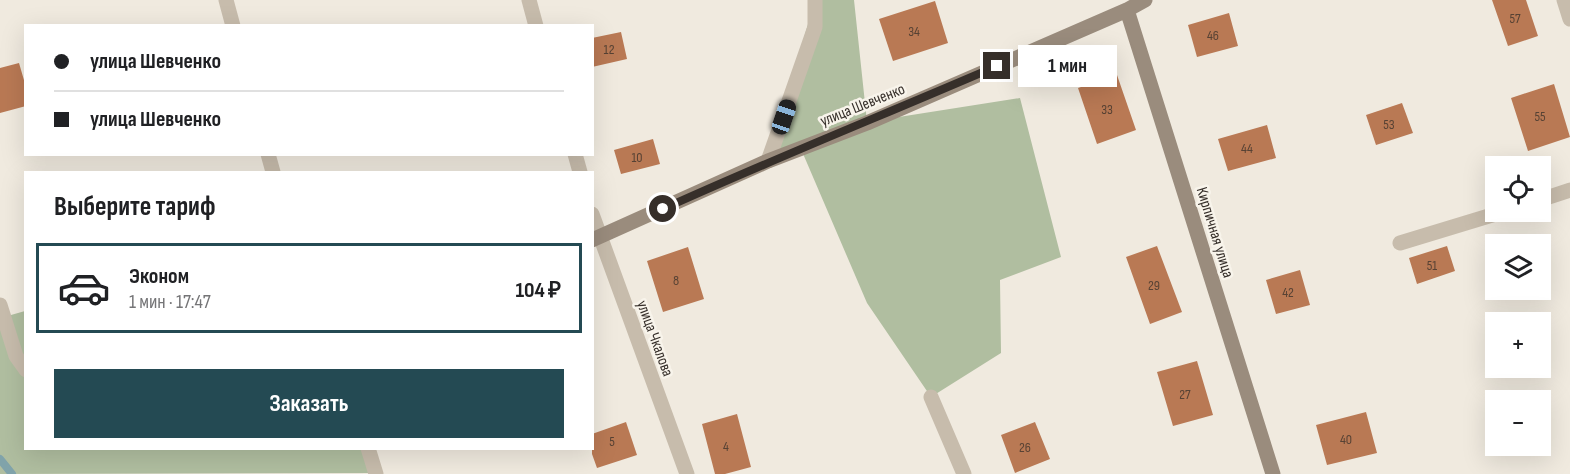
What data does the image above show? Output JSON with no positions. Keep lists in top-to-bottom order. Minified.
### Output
{"streets":{"street":["улица Шевченко","Кирпичная улица","улица Чкалова"]},"crossings":[["улица Шевченко","Кирпичная улица"],["улица Шевченко","улица Чкалова"]],"house_numbers":["57","34","46","12","33","55","53","44","10","51","8","29","42","27","40","5","4","26"],"page":{"banner":["улица Шевченко","улица Шевченко"],"bubble":"1 мин","map_buttons":["+","−"],"heading":"Выберите тариф","list":[{"name":"Эконом","note":"1 мин · 17:47","value":"104 ₽"}],"buttons":"Заказать"}}
